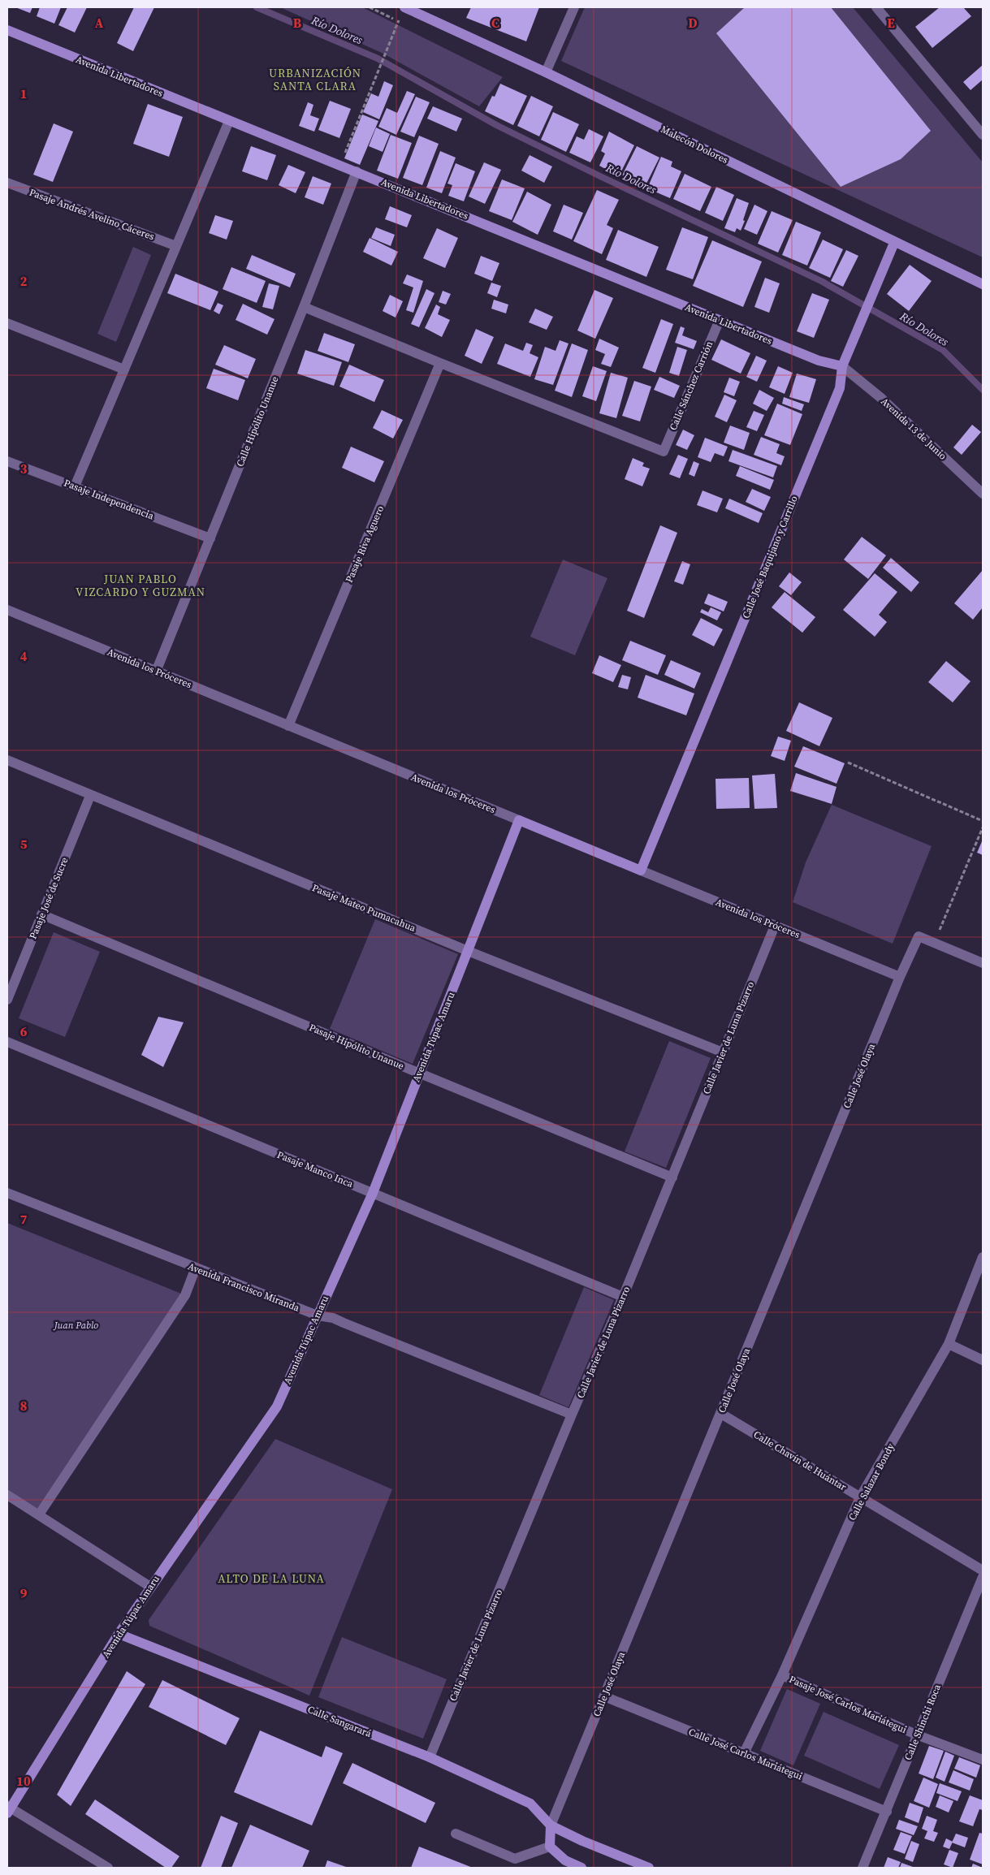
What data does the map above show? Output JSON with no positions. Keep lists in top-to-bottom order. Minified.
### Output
{"streets":{"street":["Avenida Libertadores","Malecón Dolores","Pasaje Andrés Avelino Cáceres","Calle Sánchez Carrión","Calle Hipólito Unanue","Avenida 13 de Junio","Pasaje Independencia","Pasaje Riva Aguero","Calle José Baquijano y Carrillo","Avenida los Próceres","Pasaje José de Sucre","Pasaje Mateo Pumacahua","Avenida Túpac Amaru","Calle Javier de Luna Pizarro","Pasaje Hipólito Unanue","Calle José Olaya","Pasaje Manco Inca","Avenida Francisco Miranda","Calle Chavín de Huántar","Calle Salazar Bondy","Pasaje José Carlos Mariátegui","Calle Sangarará","Calle Shinchi Roca","Calle José Carlos Mariátegui"]},"crossings":[["Avenida Libertadores","Calle Sánchez Carrión"],["Avenida Libertadores","Calle Hipólito Unanue"],["Avenida Libertadores","Avenida 13 de Junio"],["Avenida Libertadores","Calle José Baquijano y Carrillo"],["Malecón Dolores","Calle José Baquijano y Carrillo"],["Calle Sánchez Carrión","Pasaje Riva Aguero"],["Calle Hipólito Unanue","Pasaje Independencia"],["Calle Hipólito Unanue","Avenida los Próceres"],["Avenida 13 de Junio","Calle José Baquijano y Carrillo"],["Pasaje Riva Aguero","Avenida los Próceres"],["Calle José Baquijano y Carrillo","Avenida los Próceres"],["Avenida los Próceres","Avenida Túpac Amaru"],["Avenida los Próceres","Calle Javier de Luna Pizarro"],["Avenida los Próceres","Calle José Olaya"],["Pasaje José de Sucre","Pasaje Mateo Pumacahua"],["Pasaje José de Sucre","Pasaje Hipólito Unanue"],["Pasaje Mateo Pumacahua","Avenida Túpac Amaru"],["Pasaje Mateo Pumacahua","Calle Javier de Luna Pizarro"],["Avenida Túpac Amaru","Pasaje Hipólito Unanue"],["Avenida Túpac Amaru","Pasaje Manco Inca"],["Avenida Túpac Amaru","Avenida Francisco Miranda"],["Avenida Túpac Amaru","Calle Sangarará"],["Calle Javier de Luna Pizarro","Pasaje Hipólito Unanue"],["Calle Javier de Luna Pizarro","Pasaje Manco Inca"],["Calle Javier de Luna Pizarro","Avenida Francisco Miranda"],["Calle Javier de Luna Pizarro","Calle Sangarará"],["Calle José Olaya","Calle Chavín de Huántar"],["Calle José Olaya","Calle Sangarará"],["Calle José Olaya","Calle José Carlos Mariátegui"],["Calle Chavín de Huántar","Calle Salazar Bondy"],["Calle Salazar Bondy","Pasaje José Carlos Mariátegui"],["Calle Salazar Bondy","Calle José Carlos Mariátegui"],["Pasaje José Carlos Mariátegui","Calle Shinchi Roca"],["Calle Shinchi Roca","Calle José Carlos Mariátegui"]],"districts":["URBANIZACIÓN SANTA CLARA","JUAN PABLO VIZCARDO Y GUZMAN","ALTO DE LA LUNA"],"water":["Río Dolores"],"parks":["Juan Pablo"],"grid":{"columns":["A","B","C","D","E"],"rows":["1","2","3","4","5","6","7","8","9","10"]}}
